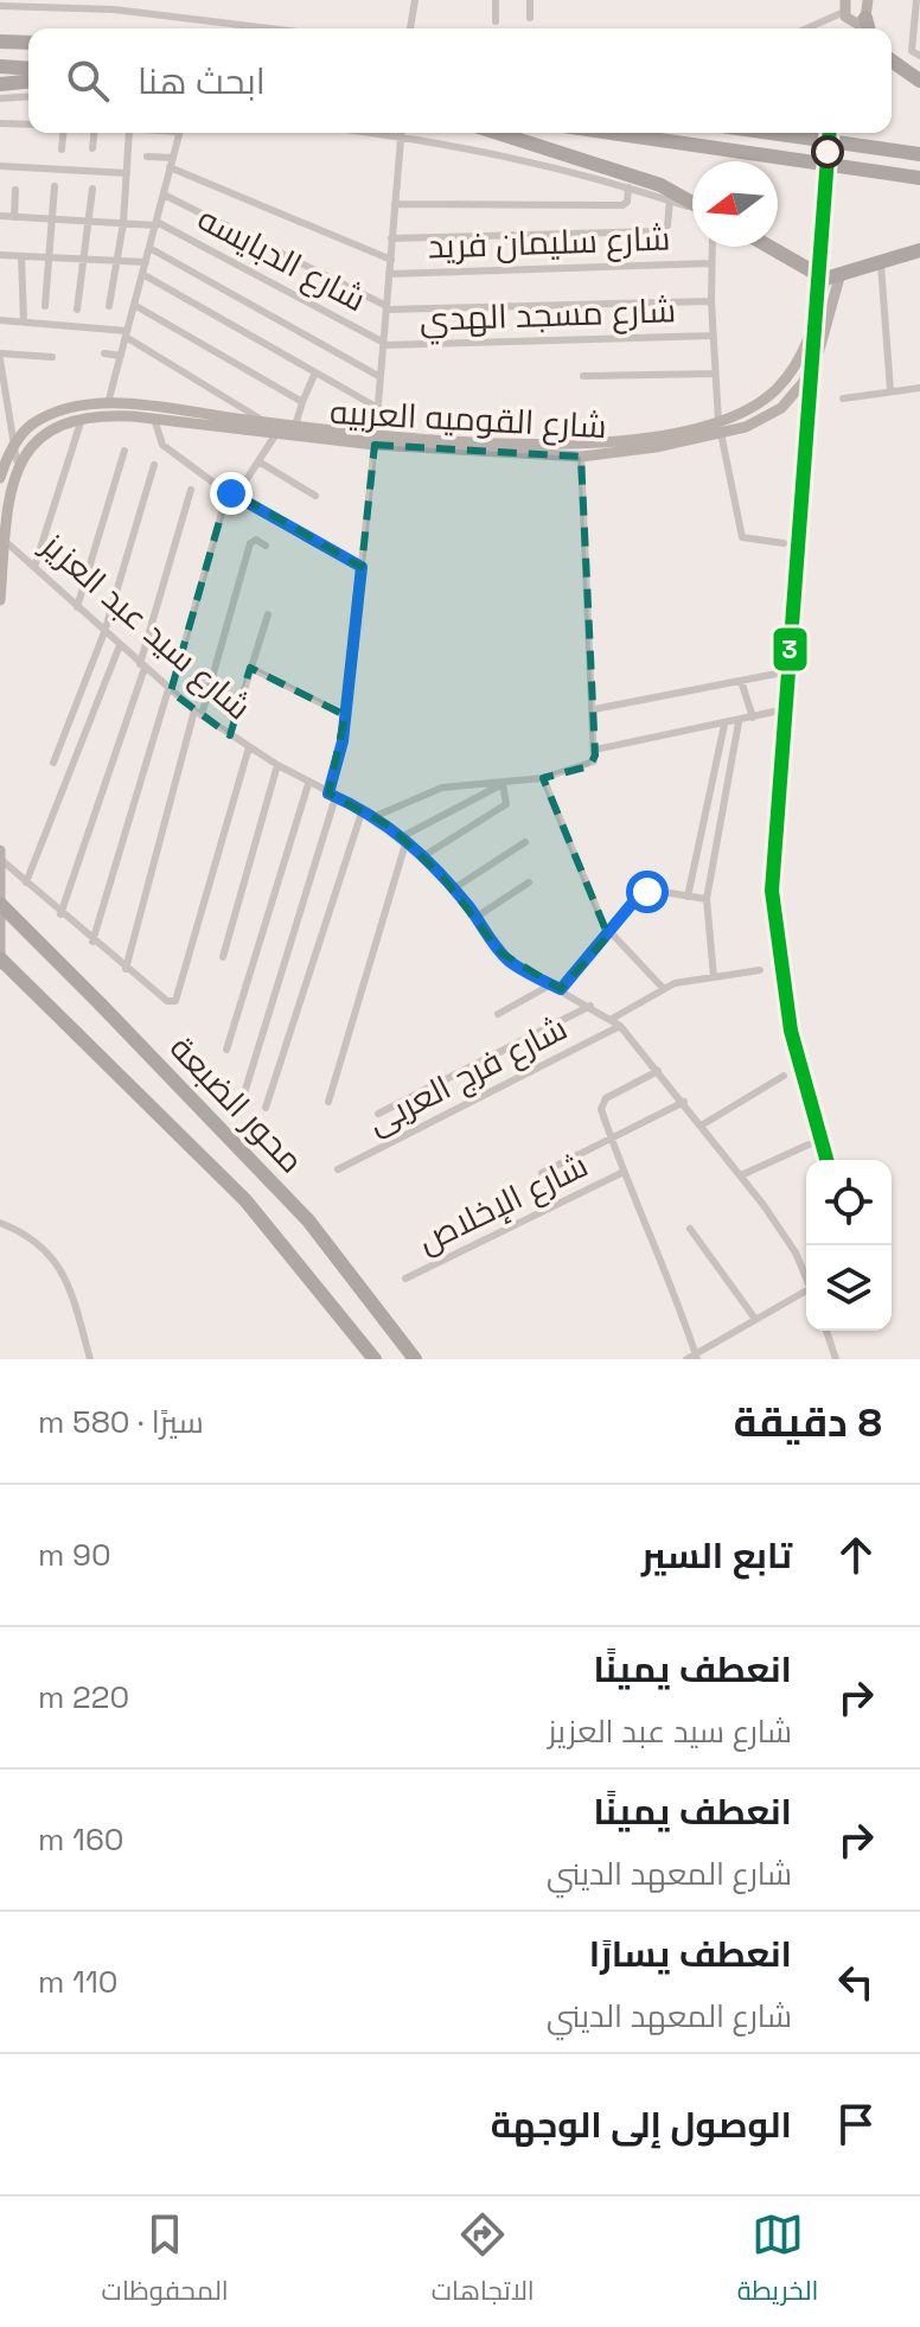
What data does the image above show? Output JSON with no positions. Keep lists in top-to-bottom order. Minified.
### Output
{"streets":{"highway":["محور الضبعة"],"street":["شارع سليمان فريد","شارع الدبايسه","شارع مسجد الهدي","شارع القوميه العربيه","شارع سيد عبد العزيز","شارع فرج العربى","شارع الإخلاص"]},"crossings":[["شارع الدبايسه","شارع مسجد الهدي"],["شارع سيد عبد العزيز","شارع فرج العربى"]],"lines":["transit line 3"],"north":"left","page":{"search":"ابحث هنا","heading":["8 دقيقة","سيرًا · 580 m"],"list":[["تابع السير","90 m"],["انعطف يمينًا","شارع سيد عبد العزيز","220 m"],["انعطف يمينًا","شارع المعهد الديني","160 m"],["انعطف يسارًا","شارع المعهد الديني","110 m"],"الوصول إلى الوجهة"],"nav":["الخريطة","الاتجاهات","المحفوظات"]}}
